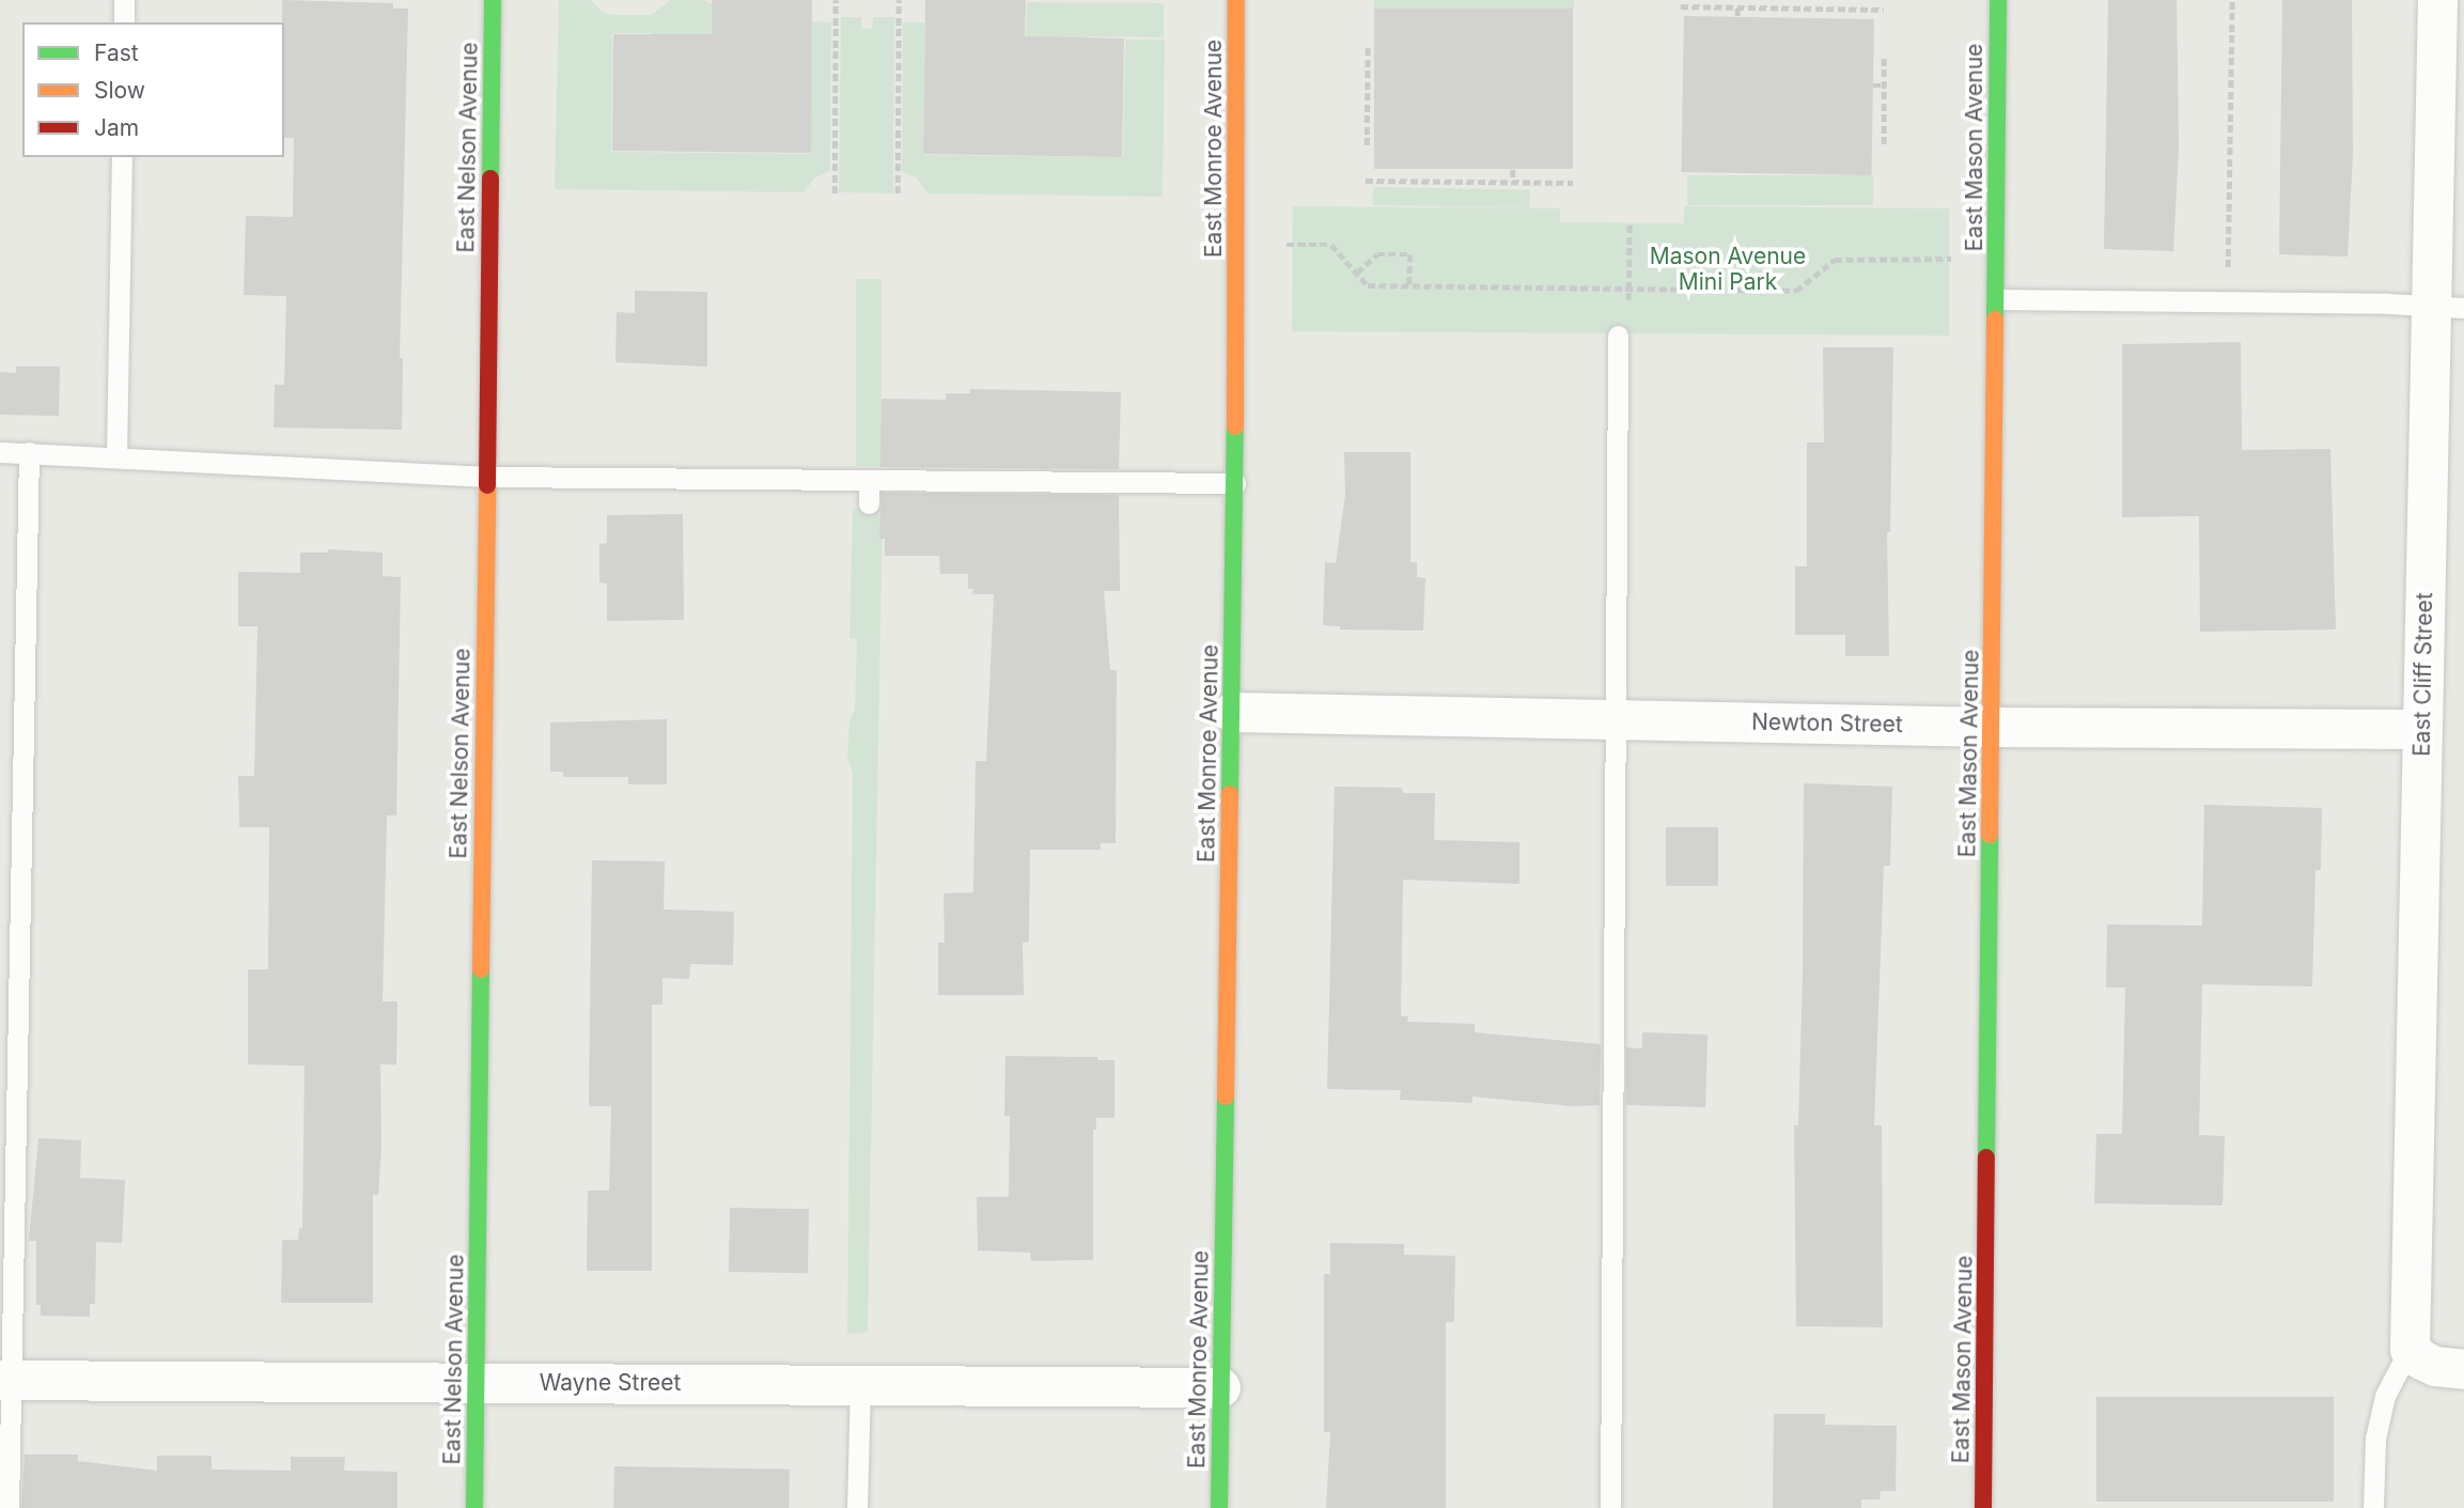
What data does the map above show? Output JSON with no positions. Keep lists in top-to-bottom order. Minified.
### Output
{"streets":{"street":["East Nelson Avenue","East Mason Avenue","East Monroe Avenue","East Cliff Street","Newton Street","Wayne Street"]},"crossings":[["East Nelson Avenue","Wayne Street"],["East Mason Avenue","Newton Street"],["East Monroe Avenue","Newton Street"],["East Monroe Avenue","Wayne Street"],["East Cliff Street","Newton Street"]],"parks":["Mason Avenue Mini Park"],"legend":["Fast","Slow","Jam"]}
